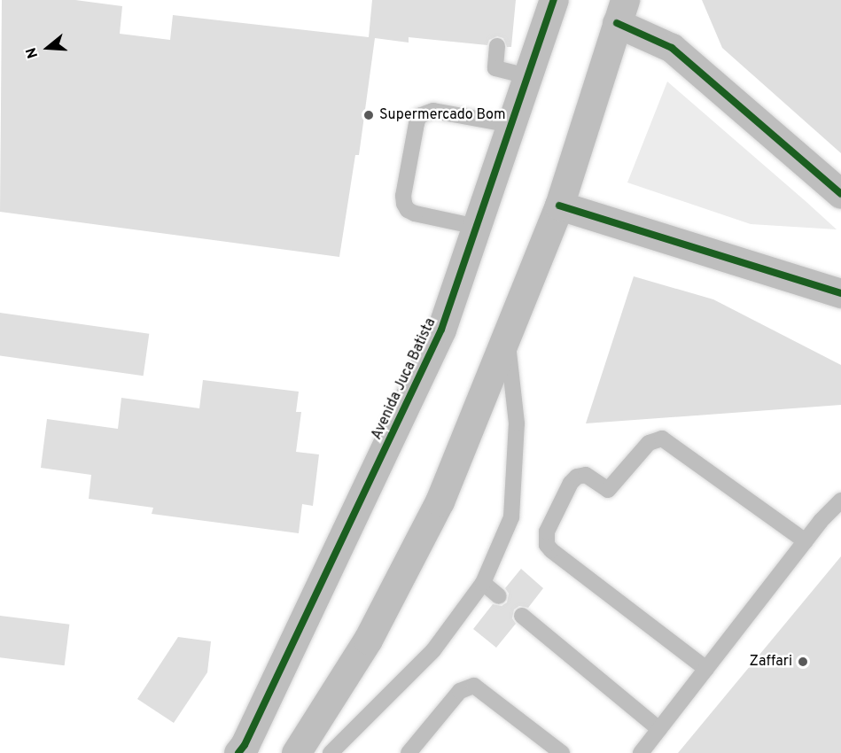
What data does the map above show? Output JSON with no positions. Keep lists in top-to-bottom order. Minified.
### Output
{"streets":{"main road":["Avenida Juca Batista"]},"places":["Supermercado Bom","Zaffari"],"north":"left"}
